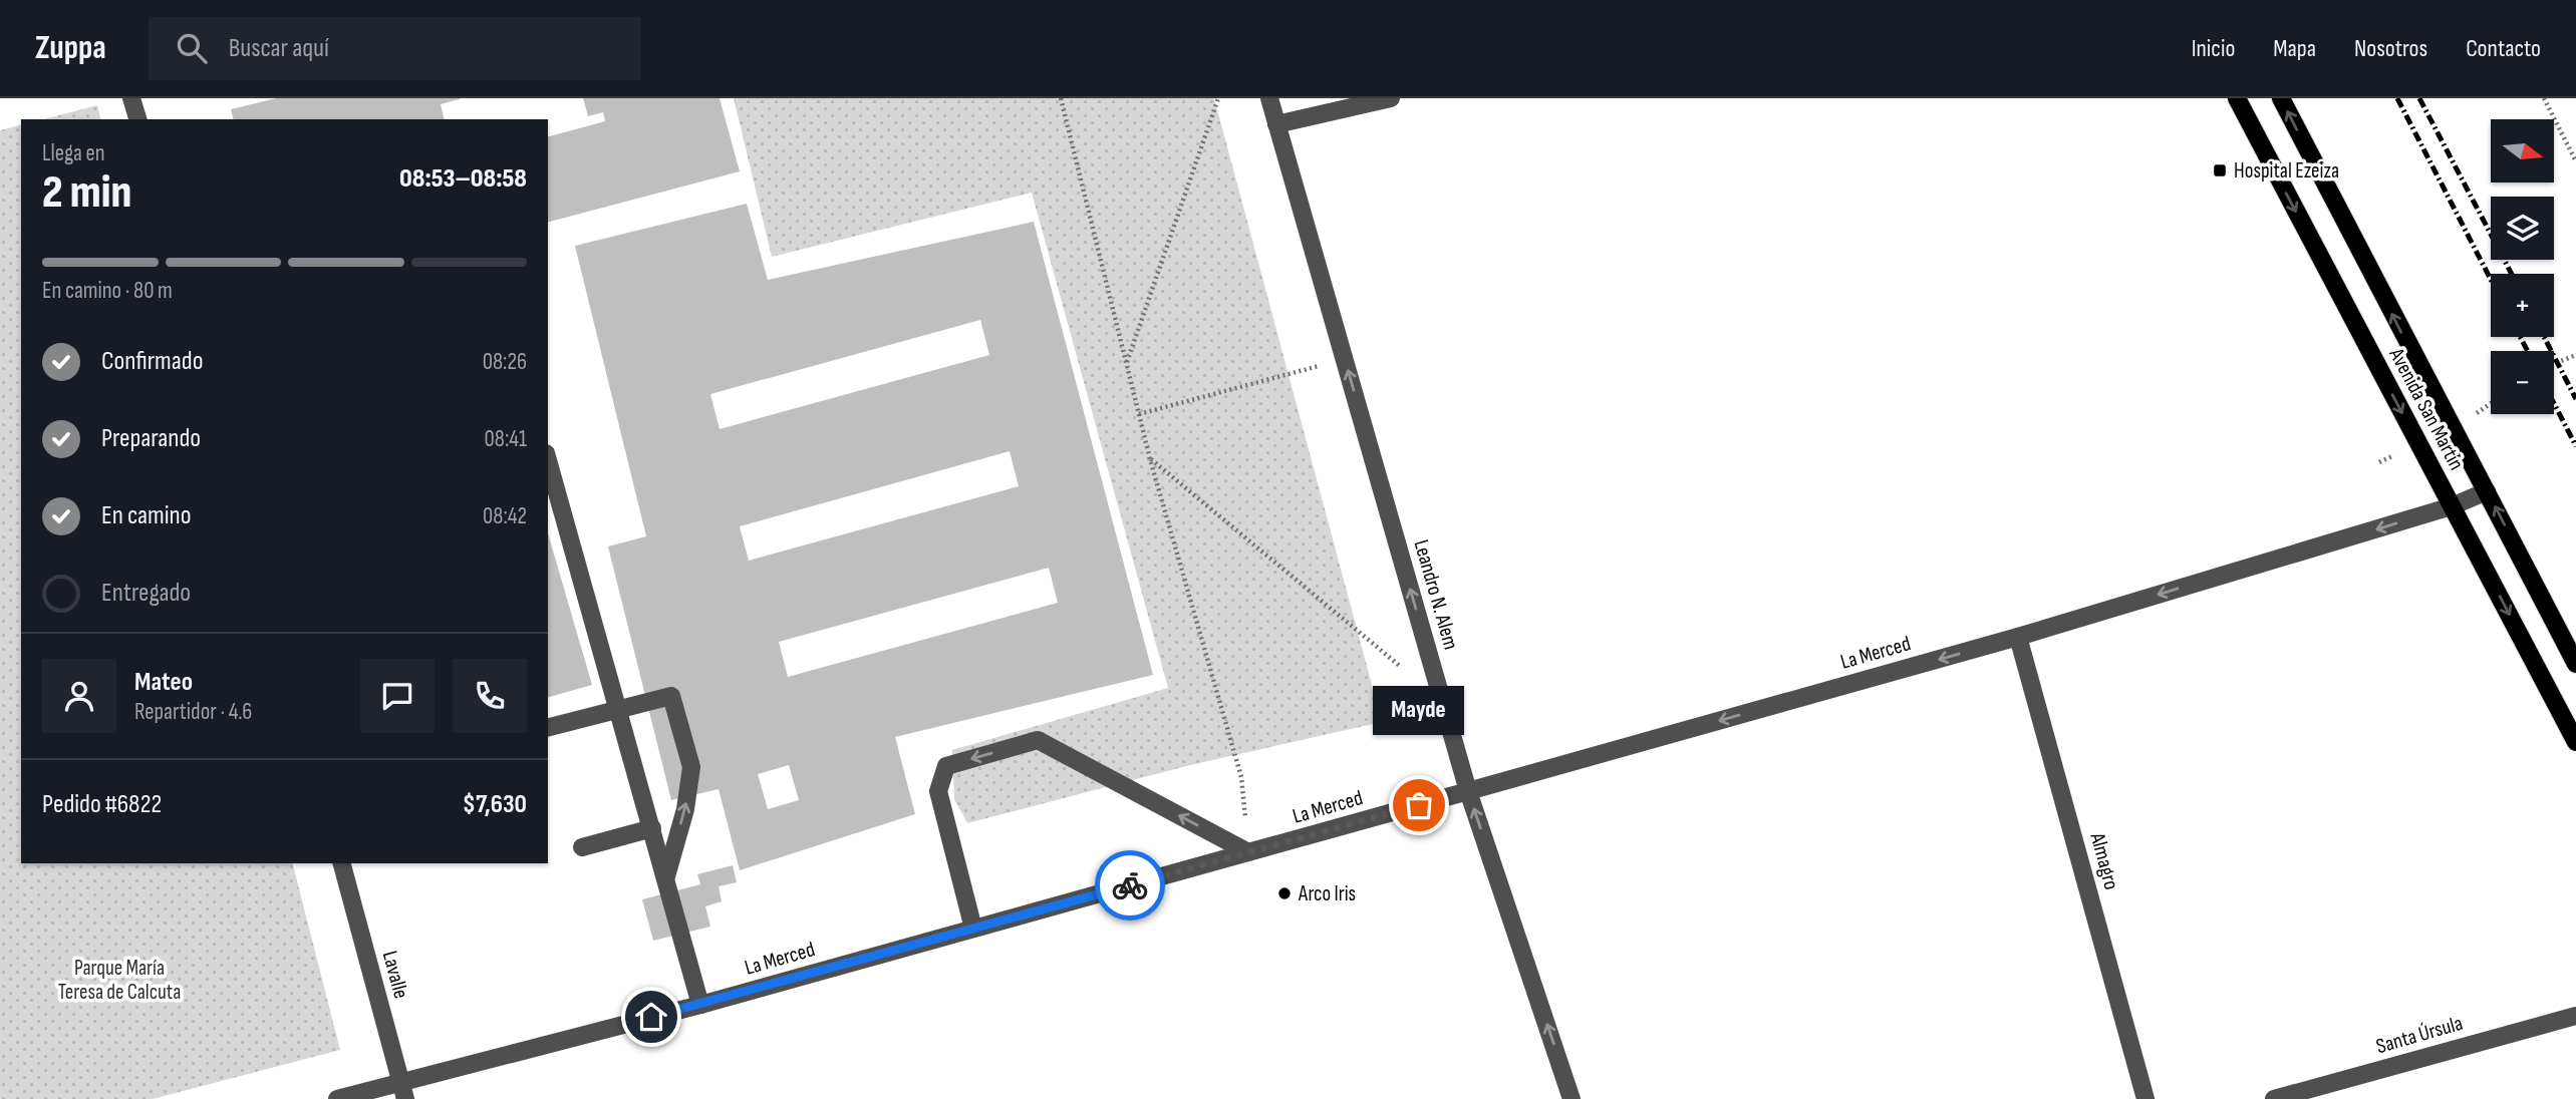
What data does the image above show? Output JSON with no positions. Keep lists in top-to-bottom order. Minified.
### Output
{"streets":{"main road":["Avenida San Martín"],"street":["Leandro N. Alem","La Merced","Almagro","Lavalle","Santa Úrsula"]},"crossings":[["Avenida San Martín","La Merced"],["Leandro N. Alem","La Merced"],["La Merced","Almagro"],["La Merced","Lavalle"]],"one_way":["Leandro N. Alem","La Merced"],"parks":["Parque María Teresa de Calcuta"],"places":{"transit":["Hospital Ezeiza"],"other":["Mayde","Arco Iris"]},"north":"right","page":{"header":"Zuppa","search":"Buscar aquí","nav":["Inicio","Mapa","Nosotros","Contacto"],"map_buttons":["+","−"],"heading":["2 min","Llega en","08:53–08:58"],"panel":["Mateo","Repartidor · 4.6","Pedido #6822","$7,630"],"bar":"En camino · 80 m","list":[["Confirmado","08:26"],["Preparando","08:41"],["En camino","08:42"],"Entregado"],"bubble":"Mayde"}}
